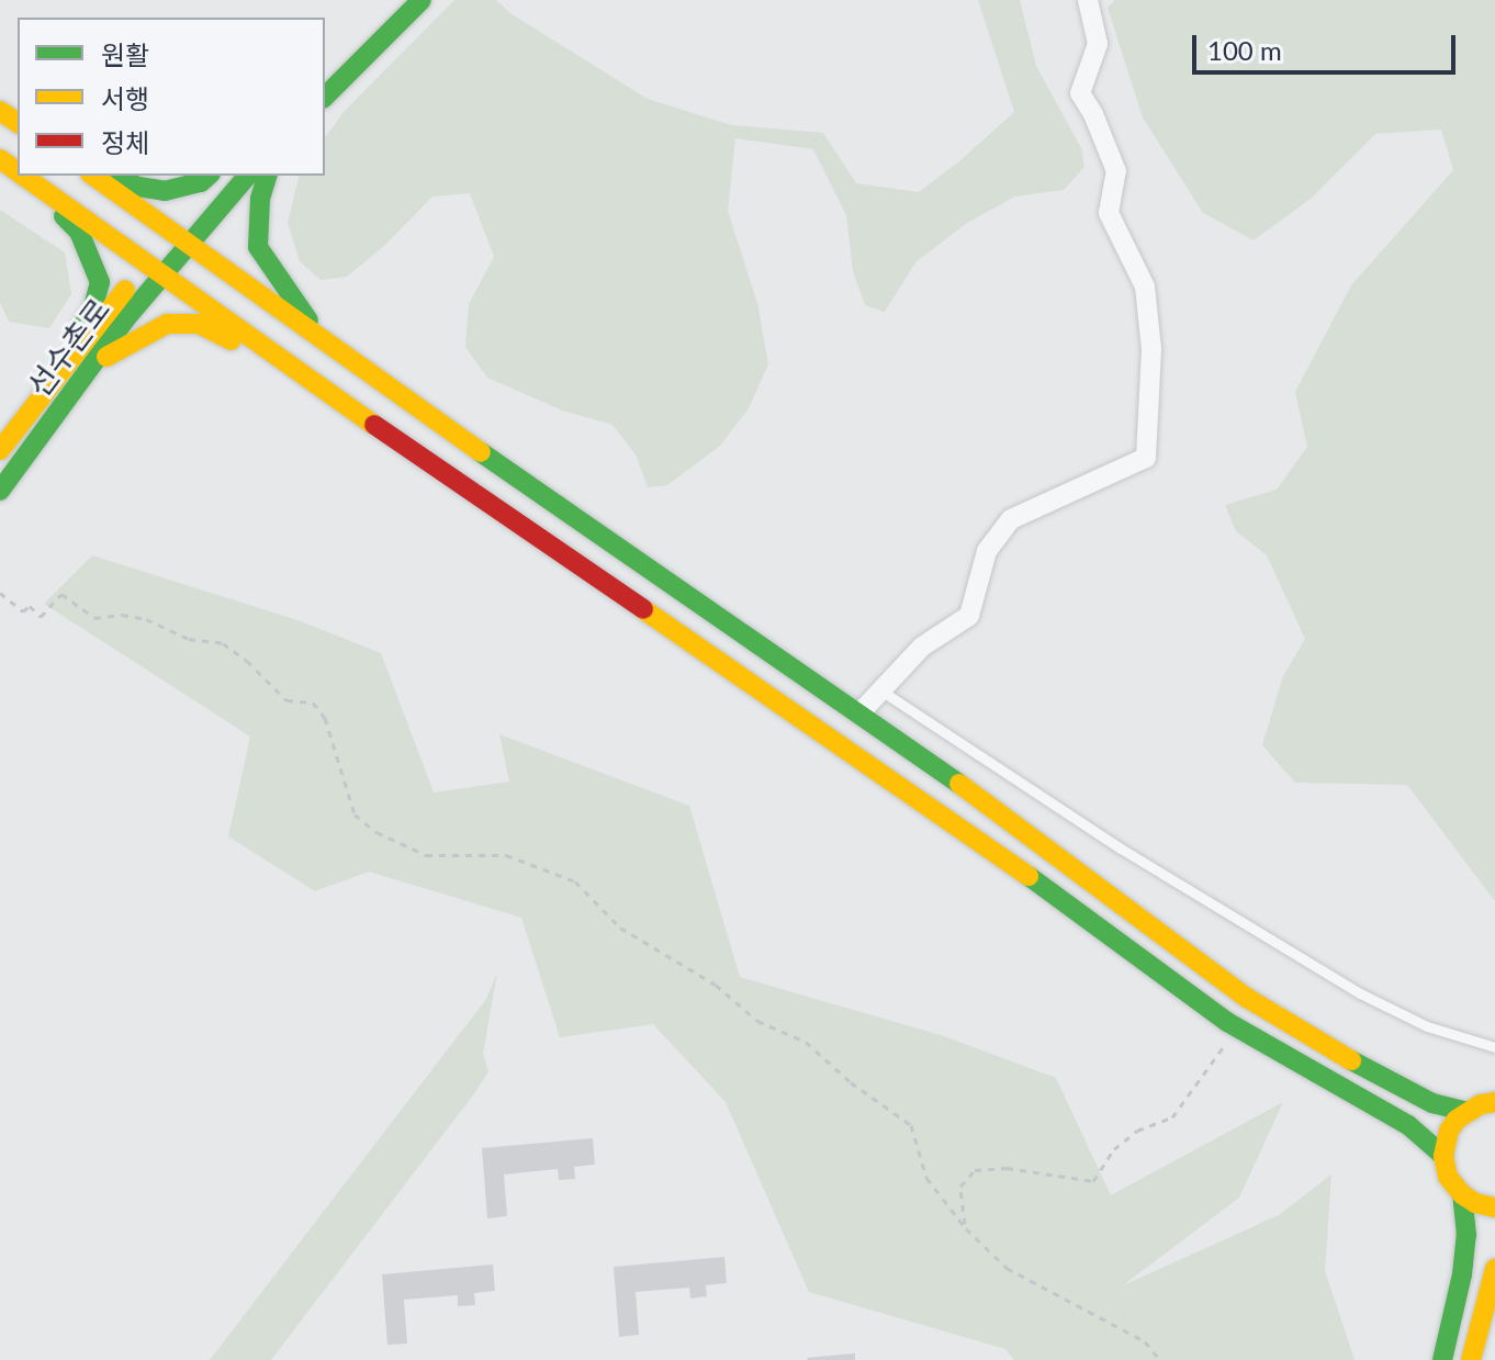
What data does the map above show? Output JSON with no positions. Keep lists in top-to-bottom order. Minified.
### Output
{"streets":{"street":["선수촌로"]},"legend":["원활","서행","정체"],"scale_bar":"100 m"}
